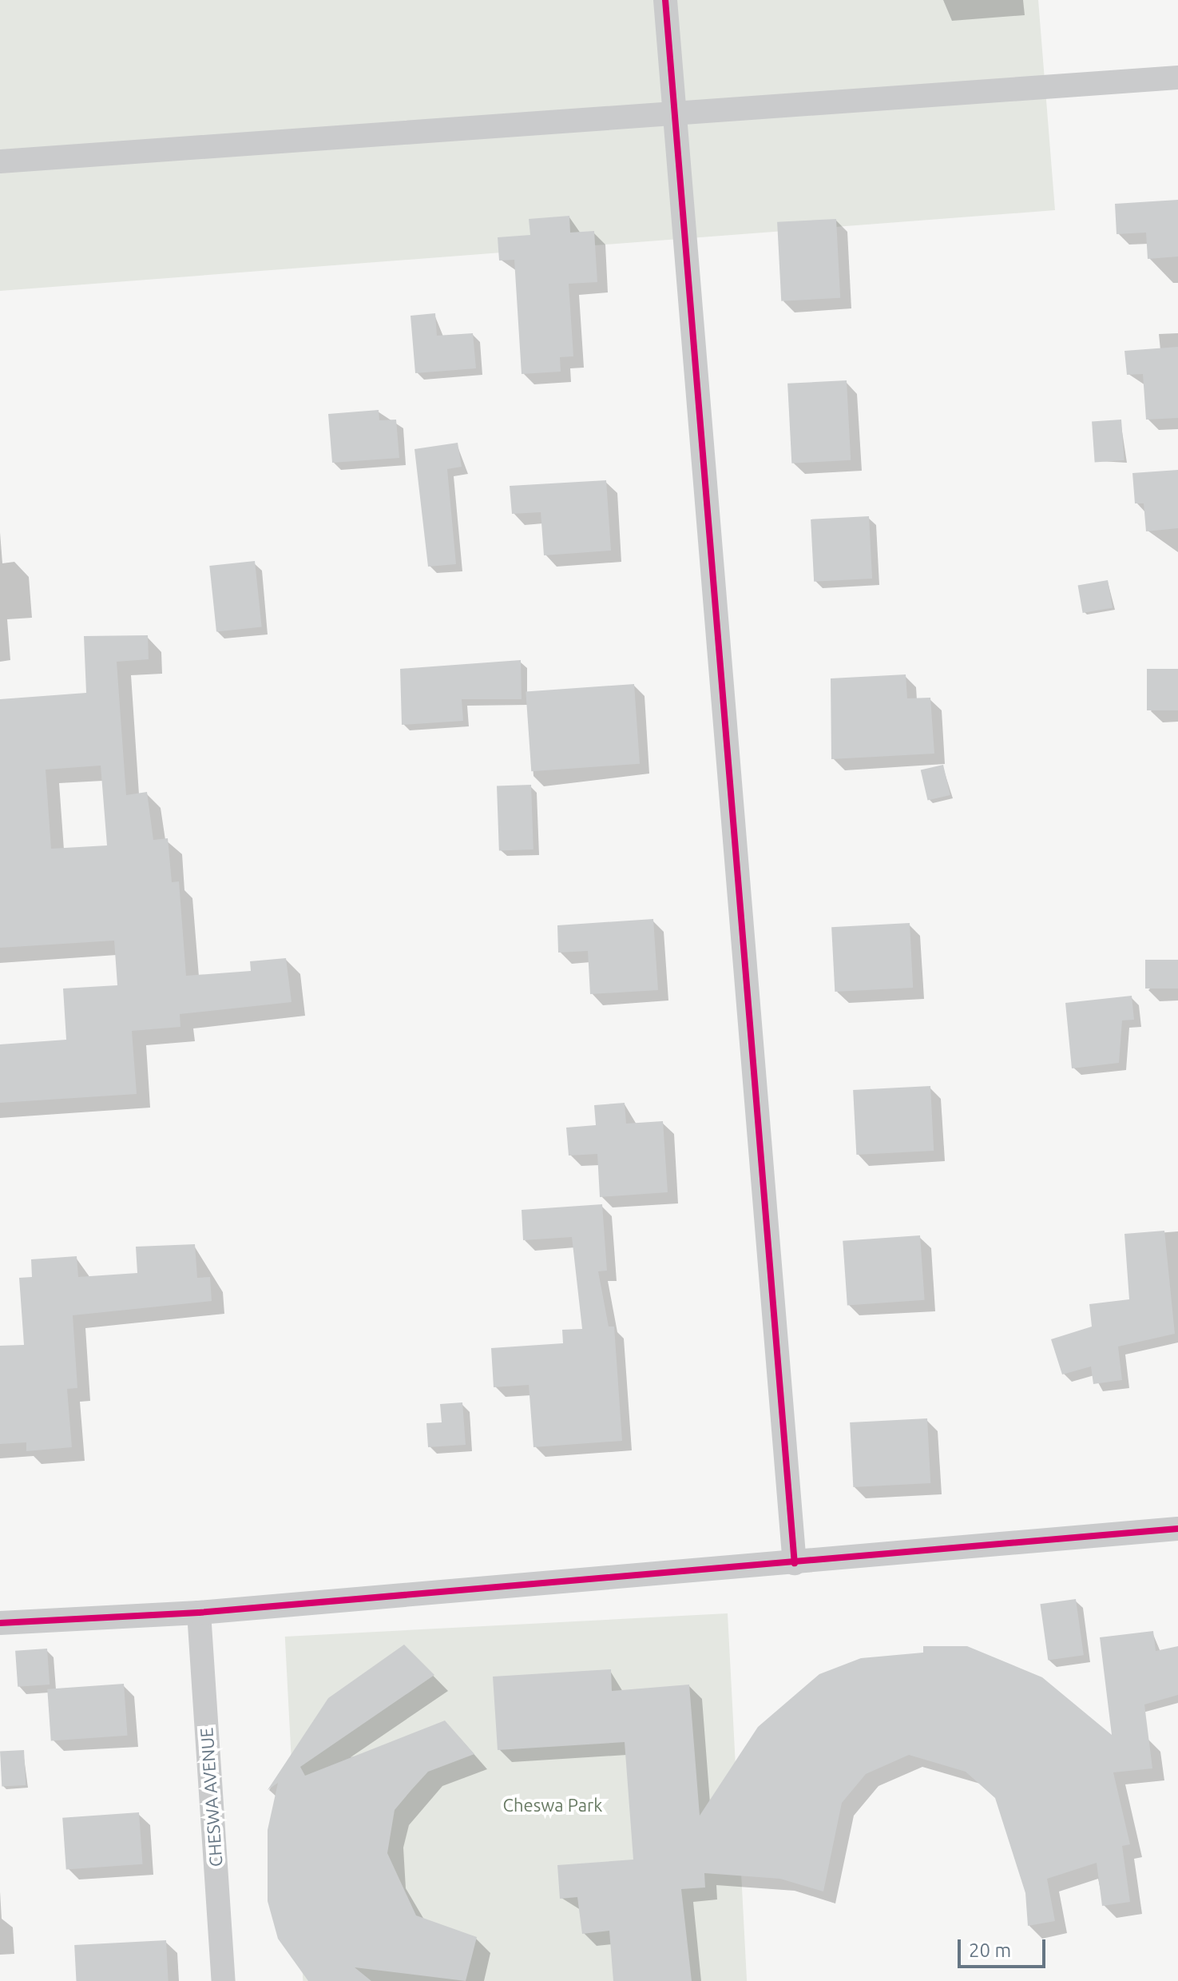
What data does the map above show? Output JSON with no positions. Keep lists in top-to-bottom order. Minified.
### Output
{"streets":{"street":["CHESWA AVENUE"]},"parks":["Cheswa Park"],"scale_bar":"20 m"}
